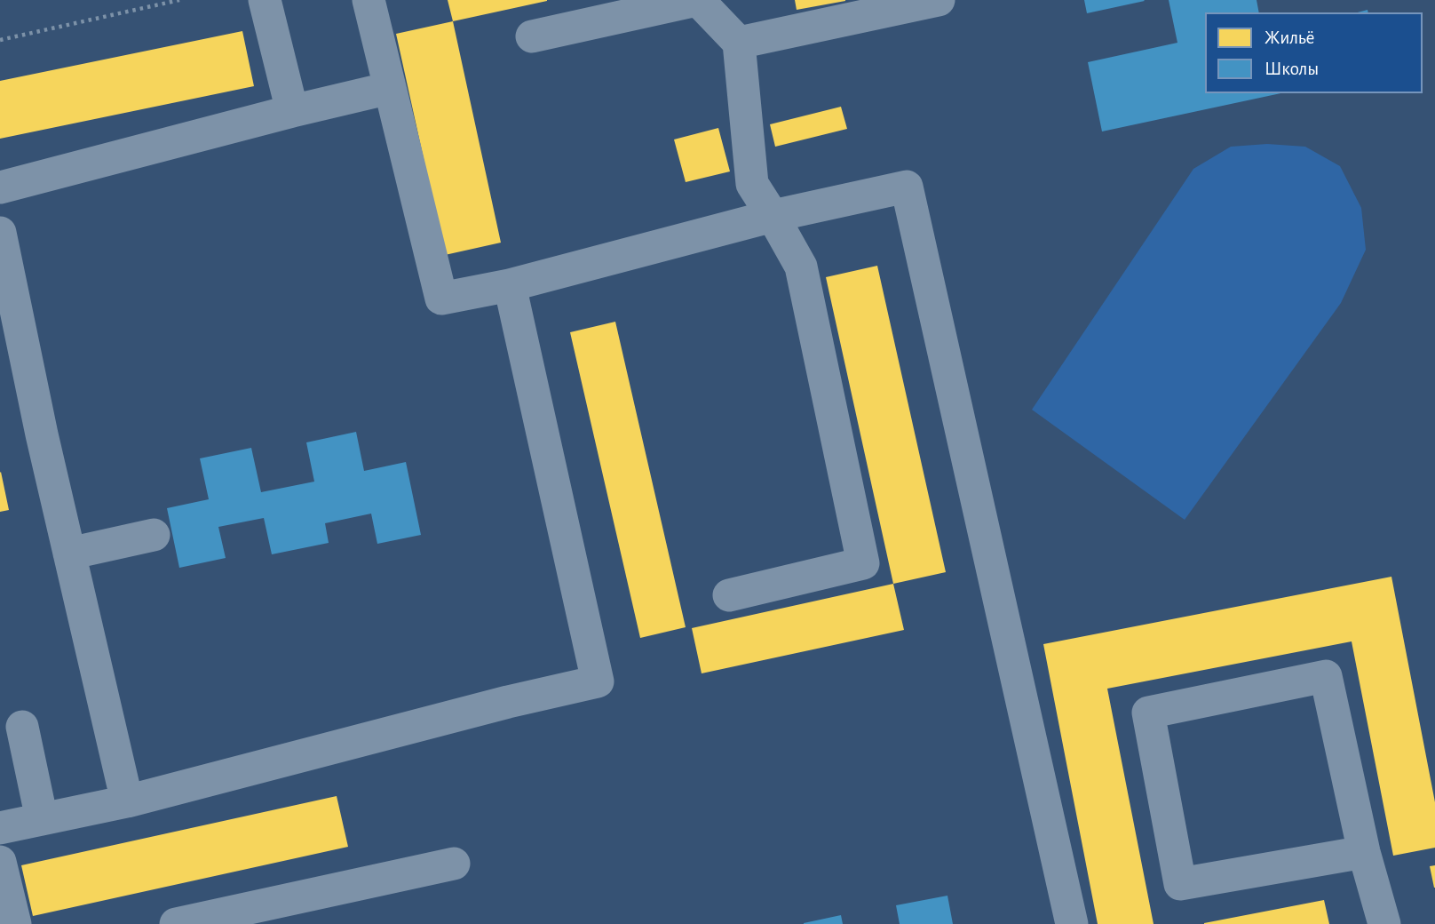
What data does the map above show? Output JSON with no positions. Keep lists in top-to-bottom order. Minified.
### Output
{"legend":["Жильё","Школы"]}
